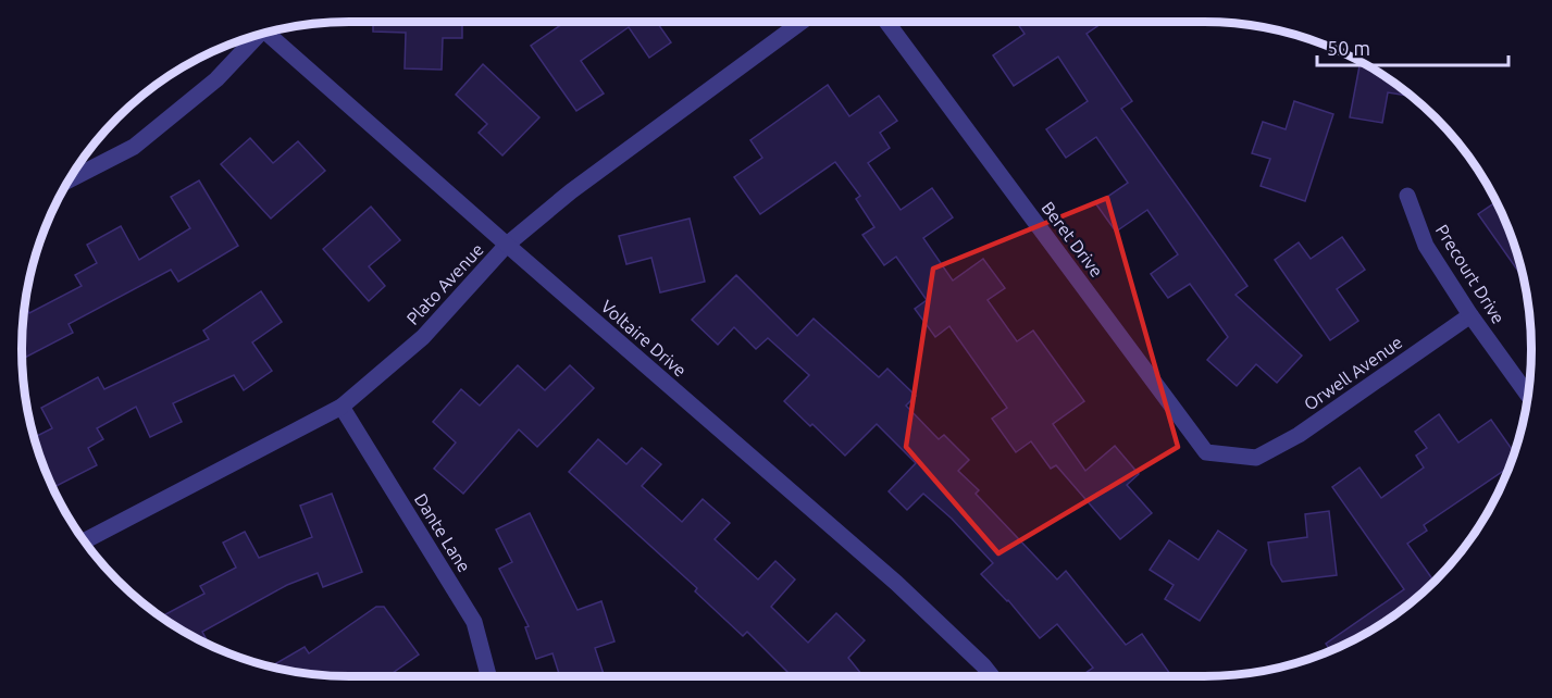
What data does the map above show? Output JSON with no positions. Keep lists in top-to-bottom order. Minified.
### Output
{"streets":{"street":["Beret Drive","Precourt Drive","Plato Avenue","Voltaire Drive","Orwell Avenue","Dante Lane"]},"crossings":[["Beret Drive","Orwell Avenue"],["Precourt Drive","Orwell Avenue"],["Plato Avenue","Voltaire Drive"],["Plato Avenue","Dante Lane"]],"scale_bar":"50 m"}
